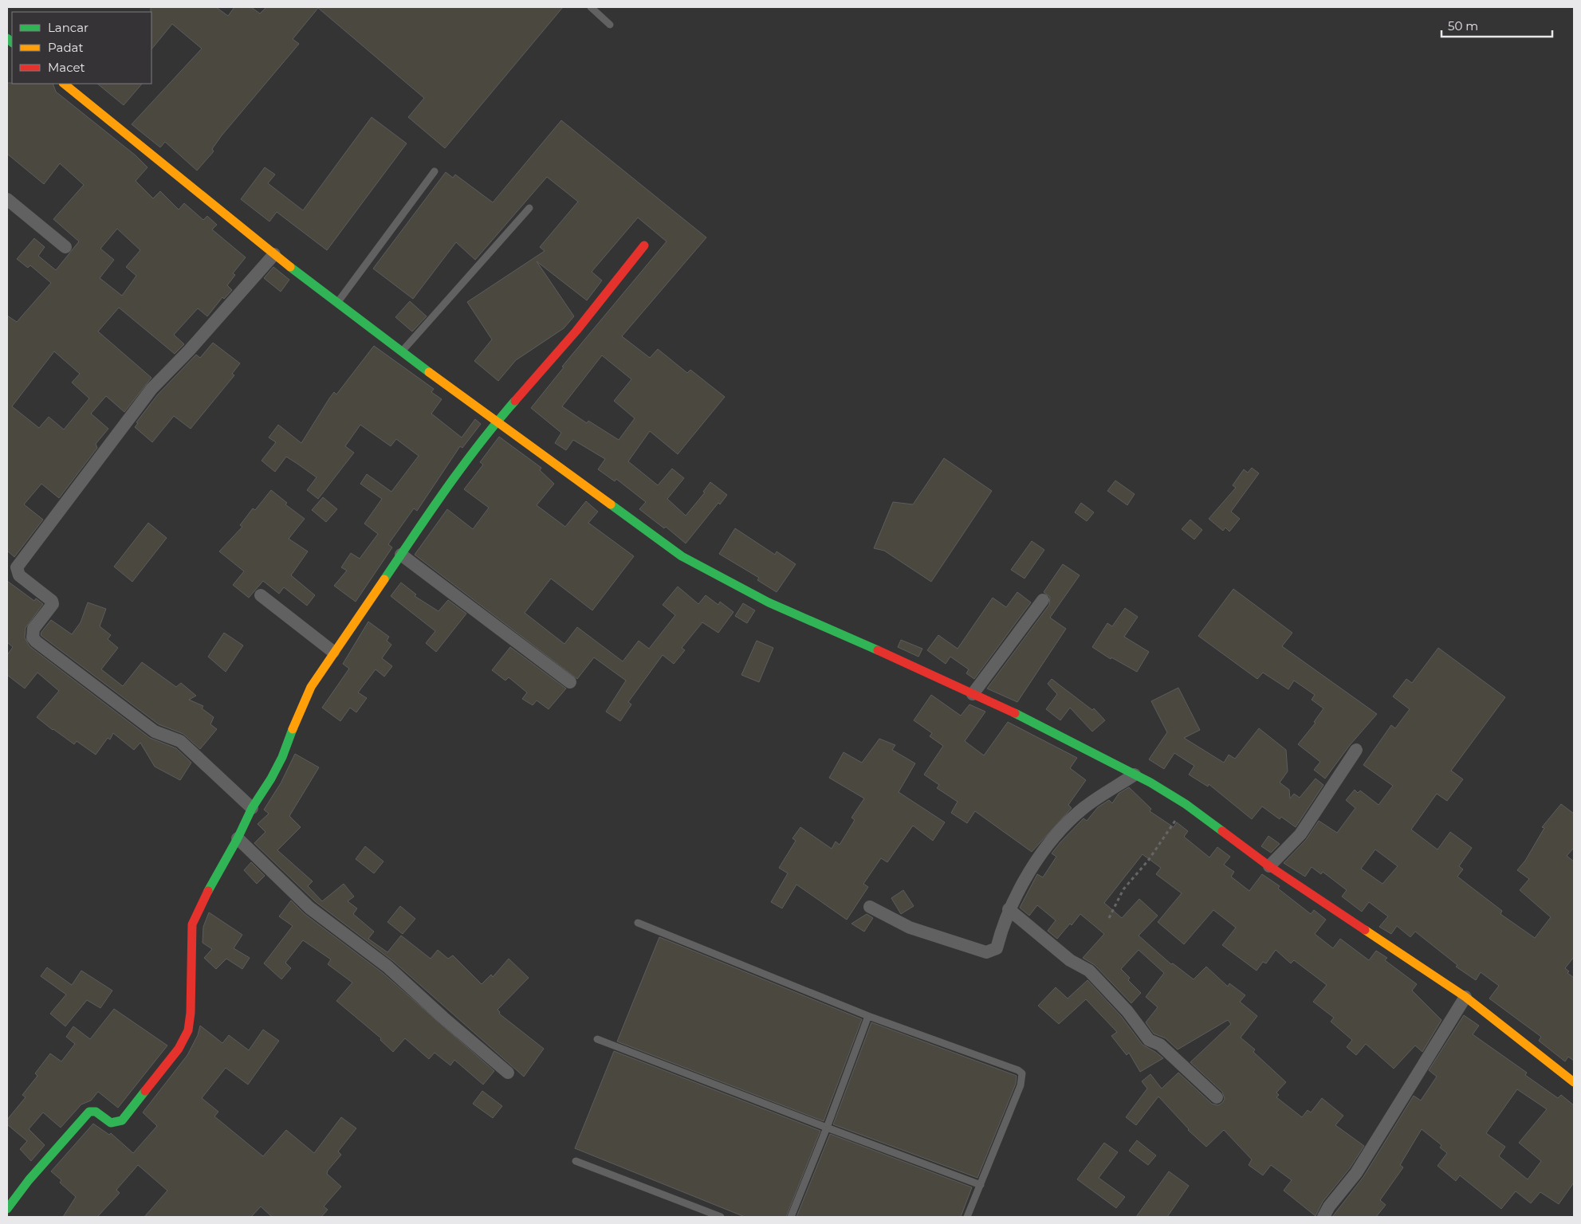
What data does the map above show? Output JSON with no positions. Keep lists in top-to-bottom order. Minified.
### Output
{"legend":["Lancar","Padat","Macet"],"scale_bar":"50 m"}
